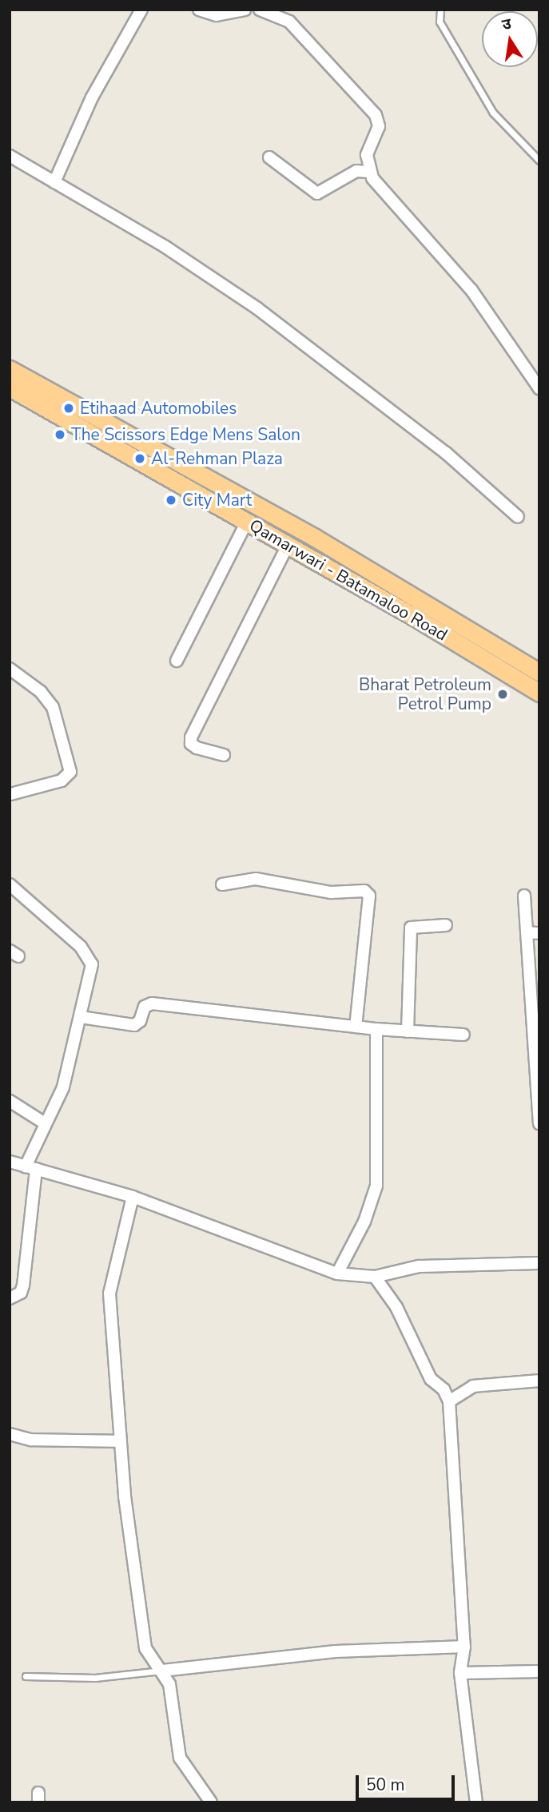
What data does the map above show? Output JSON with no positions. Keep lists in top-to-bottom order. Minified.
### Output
{"streets":{"main road":["Qamarwari - Batamaloo Road"]},"places":["Etihaad Automobiles","The Scissors Edge Mens Salon","Al-Rehman Plaza","City Mart","Bharat Petroleum Petrol Pump"],"scale_bar":"50 m","north":"top"}
